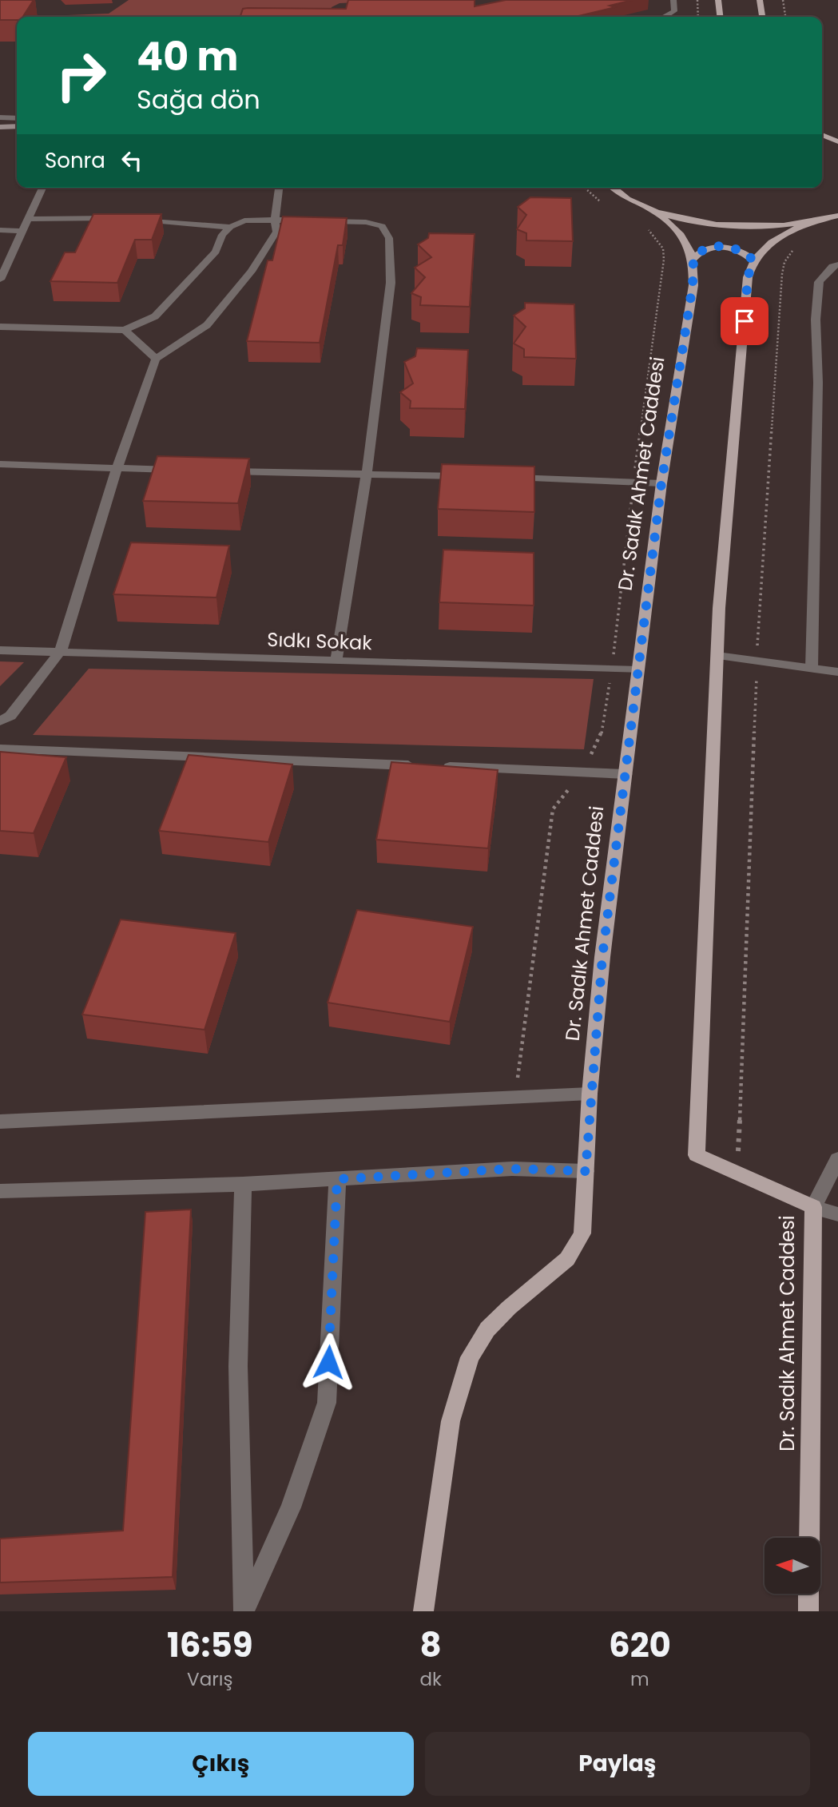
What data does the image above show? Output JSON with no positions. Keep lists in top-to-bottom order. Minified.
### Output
{"streets":{"main road":["Dr. Sadık Ahmet Caddesi"],"street":["Sıdkı Sokak"]},"crossings":[["Dr. Sadık Ahmet Caddesi","Sıdkı Sokak"]],"north":"left","page":{"turn":["40 m","Sağa dön"],"then":"Sonra","eta":["16:59","Varış","8","dk","620","m"],"buttons":["Çıkış","Paylaş"]}}
